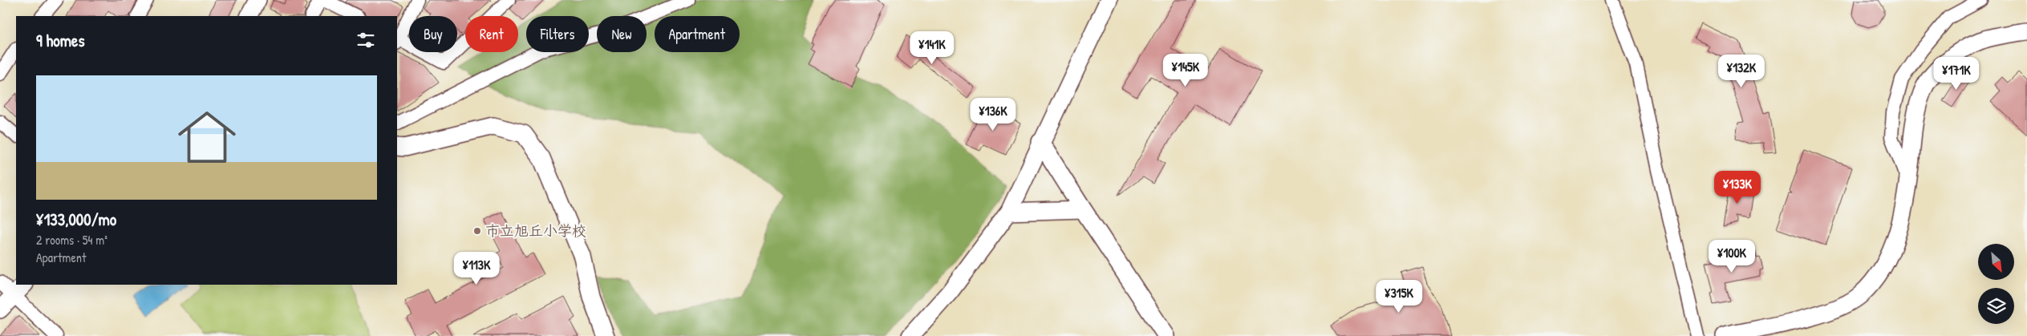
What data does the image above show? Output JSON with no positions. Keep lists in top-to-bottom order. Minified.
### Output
{"places":["市立旭丘小学校"],"north":"bottom right","page":{"chip":["Buy","Rent","Filters","New","Apartment"],"heading":"9 homes","price":["¥141K","¥145K","¥132K","¥171K","¥136K","¥133K","¥100K","¥113K","¥315K"],"list":[{"name":"¥133,000/mo","note":"2 rooms · 54 m² · Apartment"}]}}
